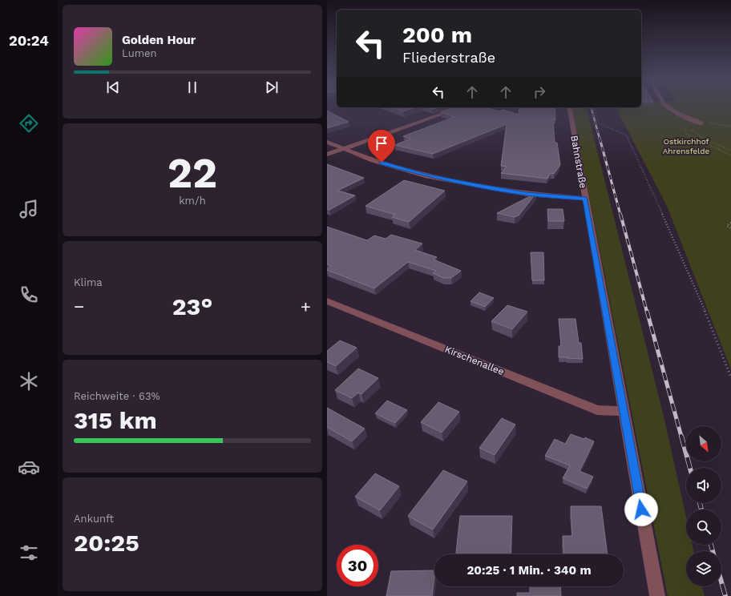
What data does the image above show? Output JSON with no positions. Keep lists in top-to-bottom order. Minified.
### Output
{"streets":{"street":["Bahnstraße","Kirschenallee"]},"crossings":[["Bahnstraße","Kirschenallee"]],"parks":["Ostkirchhof Ahrensfelde"],"north":"bottom right","page":{"tabs":"20:24","turn":["200 m","Fliederstraße"],"song":["Golden Hour","Lumen"],"tile":[["22","km/h"],"Klima",["Reichweite · 63%","315 km"],["Ankunft","20:25"]],"heat":["−","23°","+"],"limit":"30","trip":"20:25 · 1 Min. · 340 m"}}
